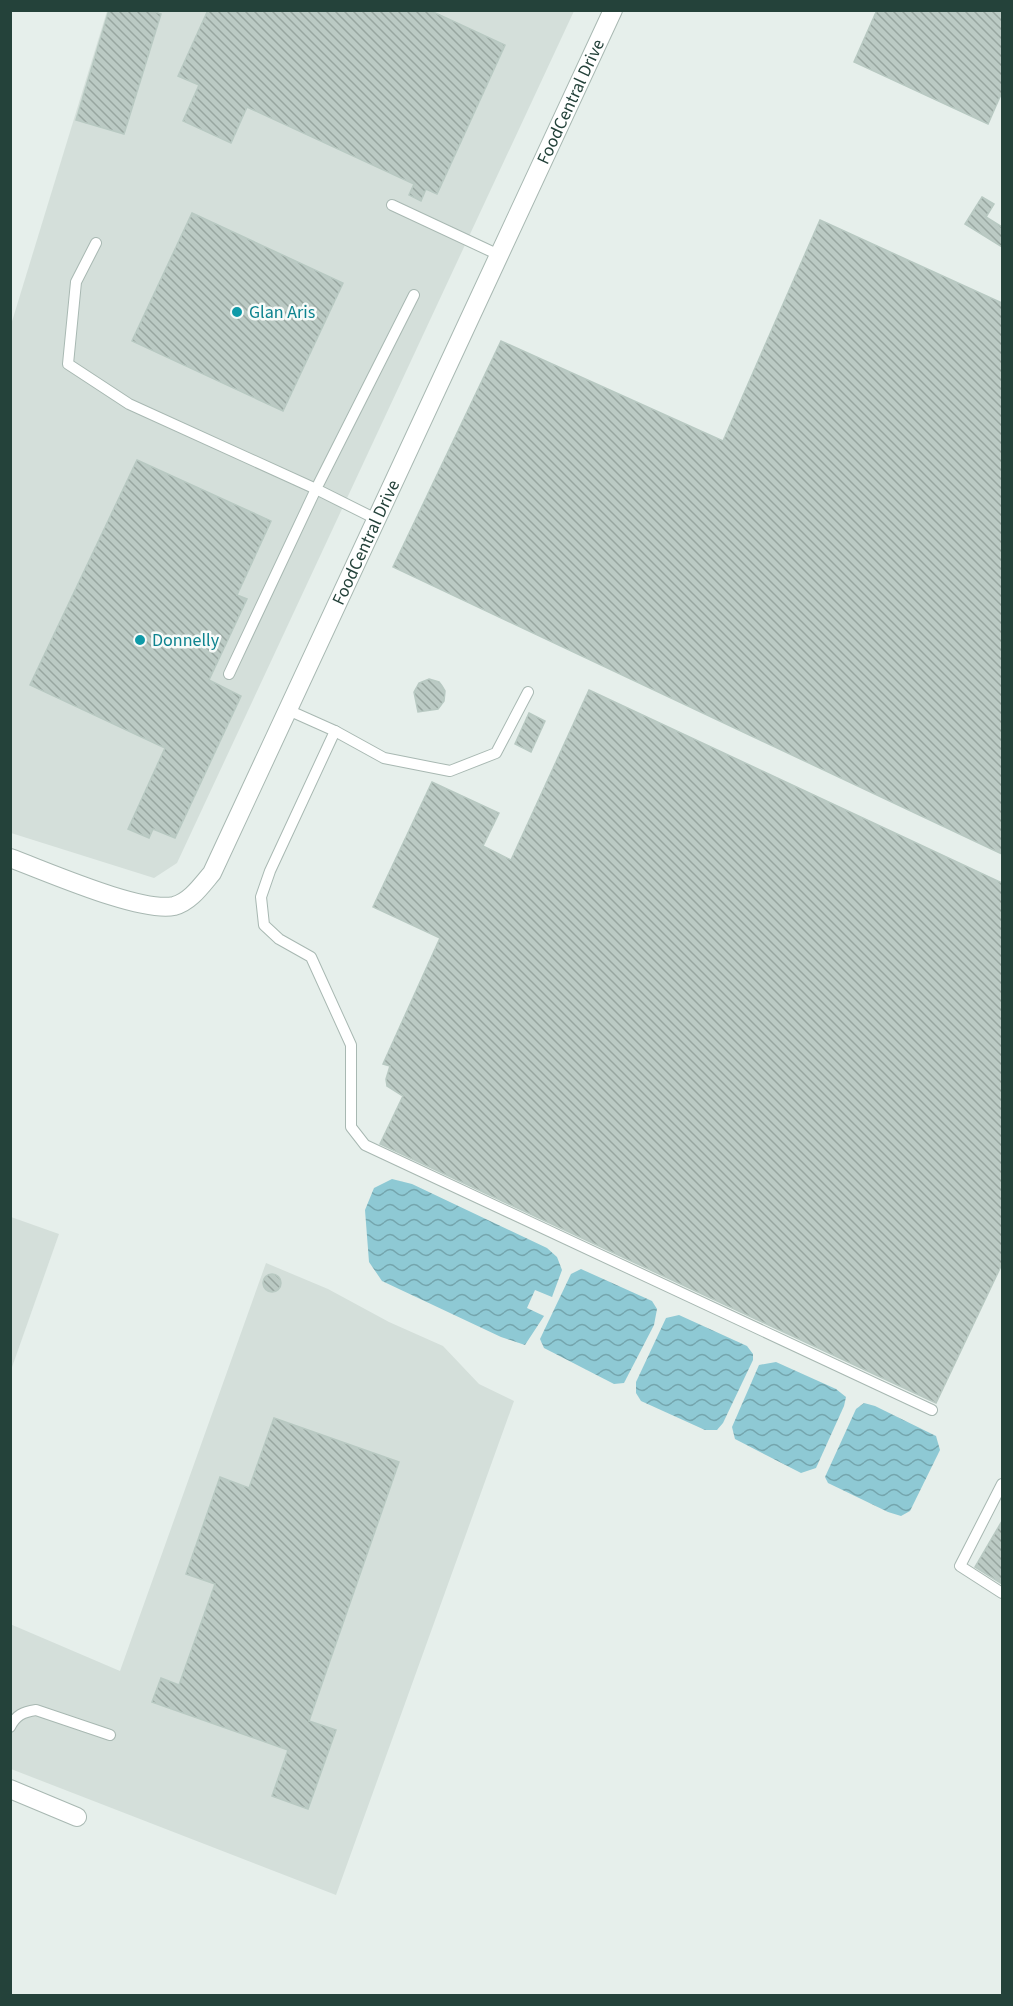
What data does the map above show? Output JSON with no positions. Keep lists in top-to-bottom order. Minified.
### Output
{"streets":{"street":["FoodCentral Drive"]},"places":["Glan Aris","Donnelly"]}
